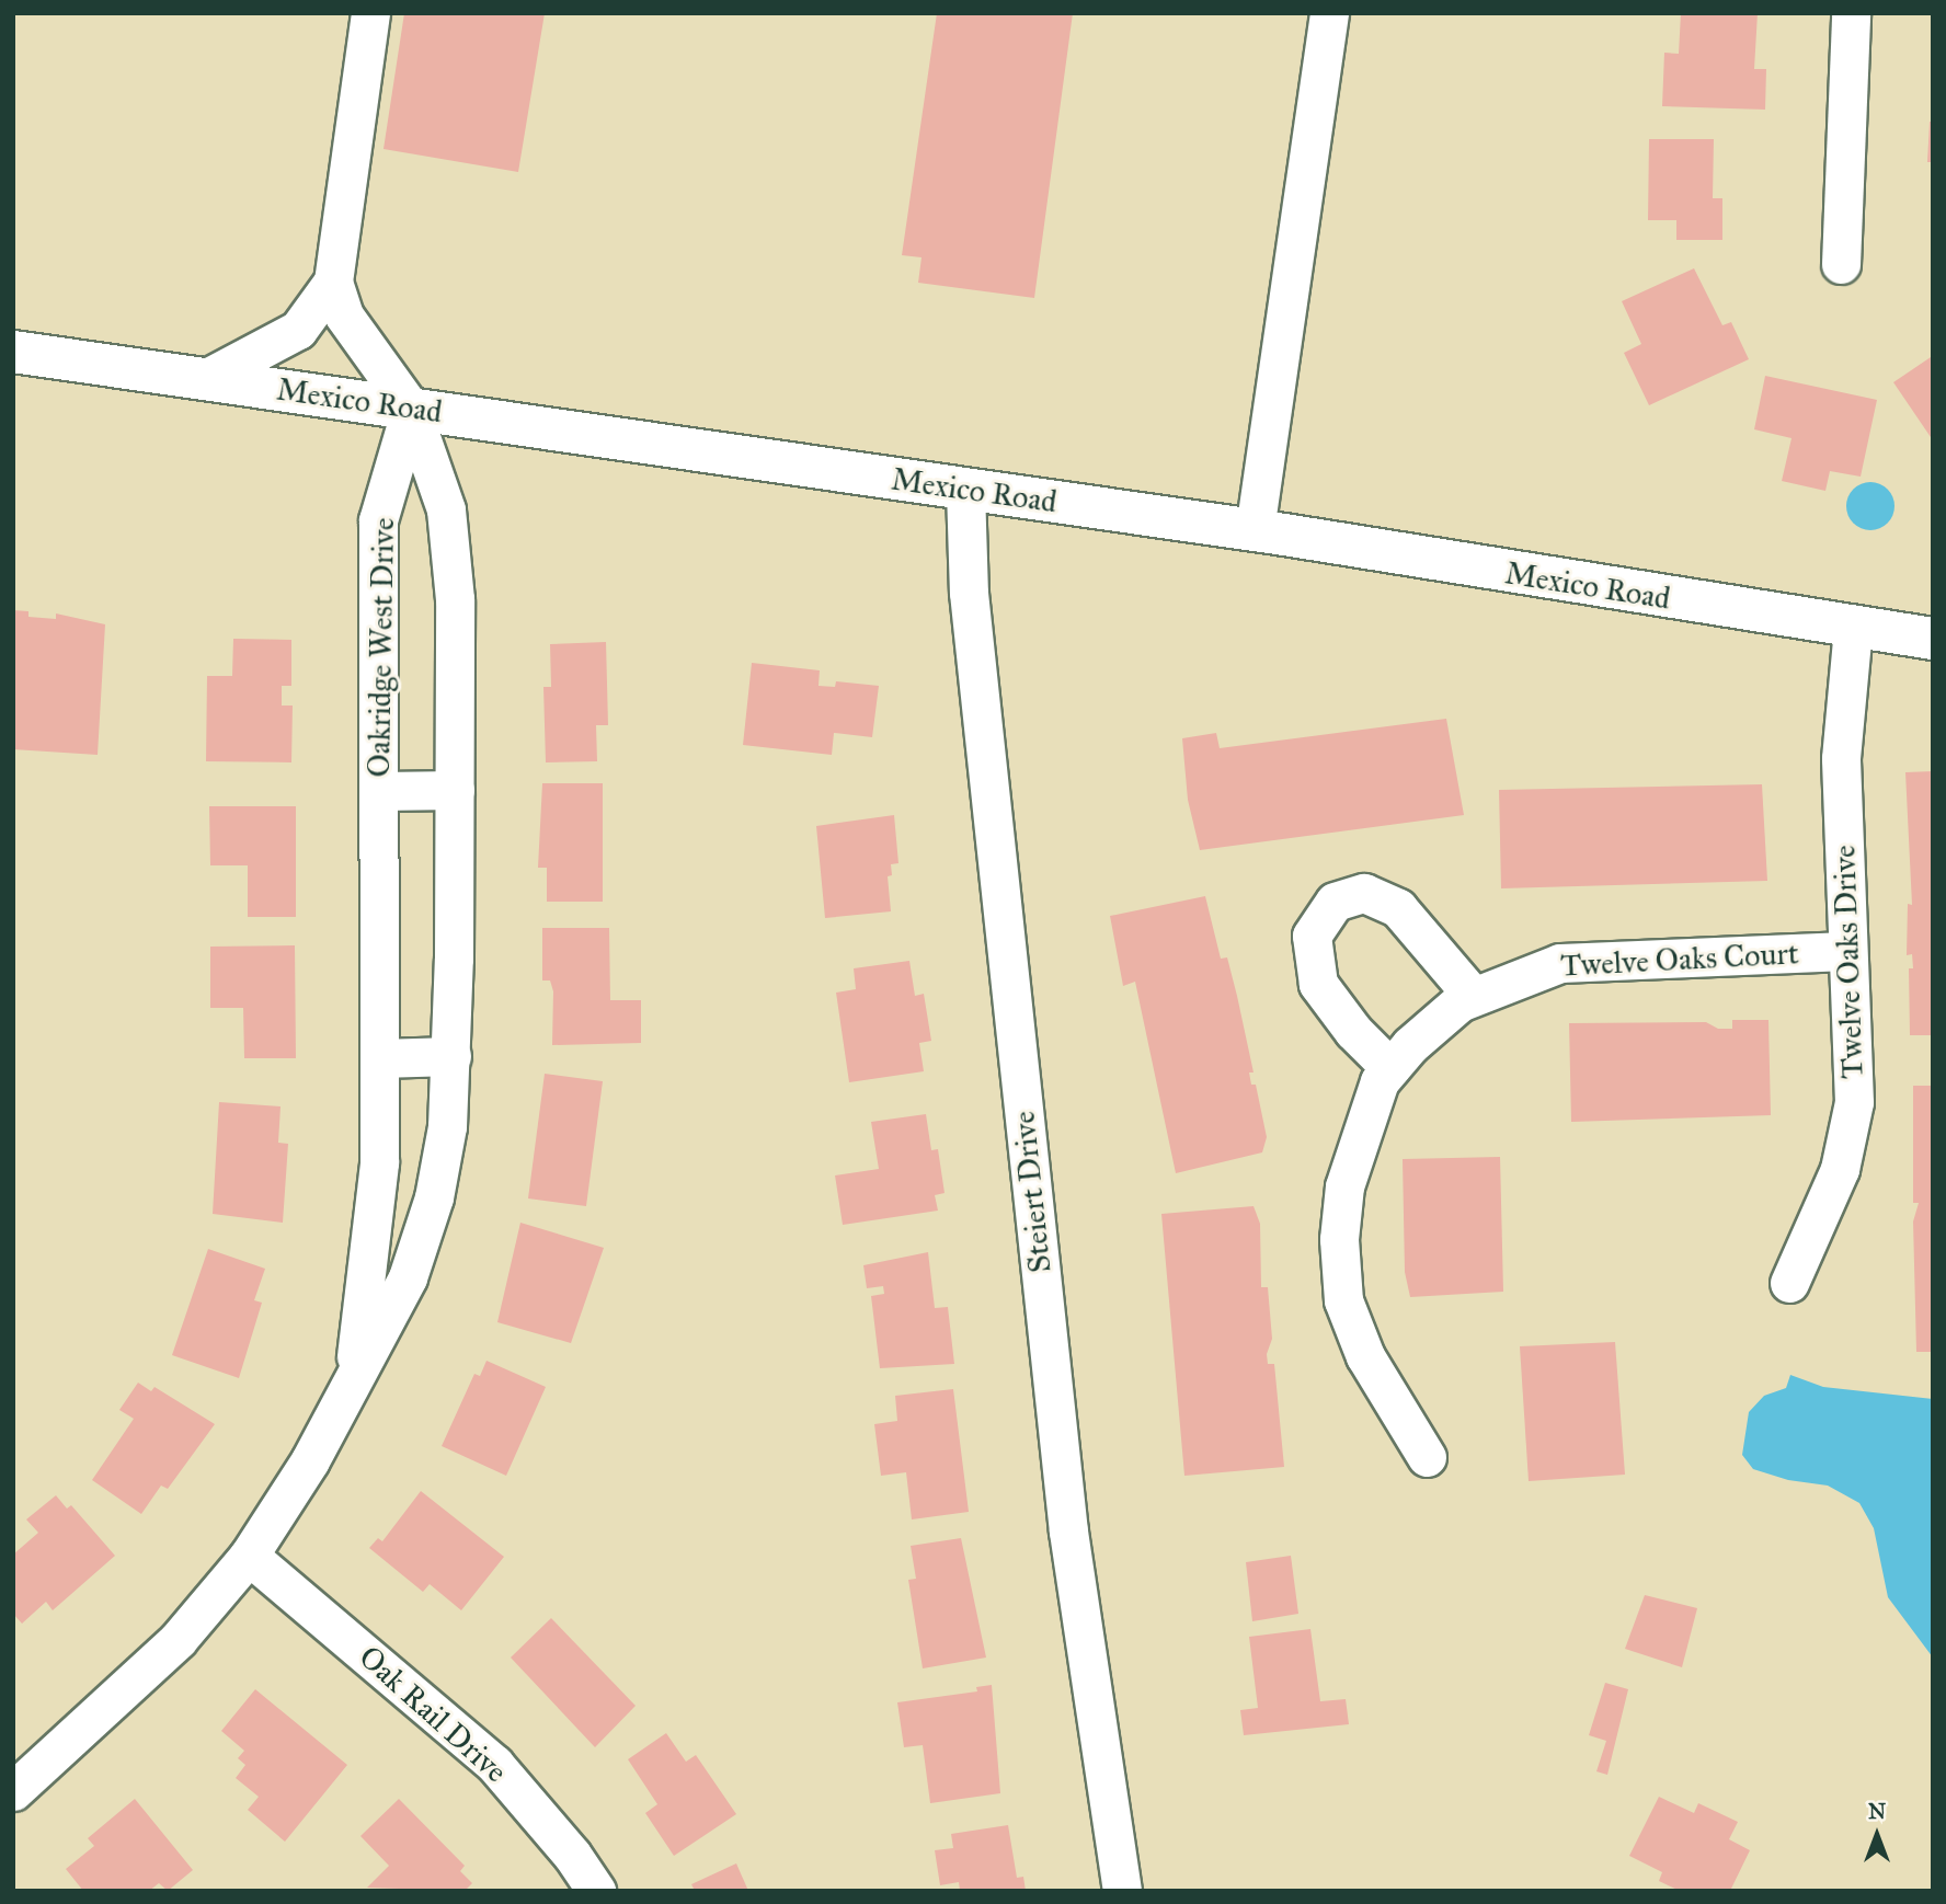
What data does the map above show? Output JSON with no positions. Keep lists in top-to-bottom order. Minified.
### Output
{"streets":{"main road":["Mexico Road"],"street":["Oakridge West Drive","Twelve Oaks Court","Twelve Oaks Drive","Steiert Drive","Oak Rail Drive"]},"crossings":[["Mexico Road","Oakridge West Drive"],["Mexico Road","Twelve Oaks Drive"],["Mexico Road","Steiert Drive"],["Oakridge West Drive","Oak Rail Drive"],["Twelve Oaks Court","Twelve Oaks Drive"]],"north":"top"}
